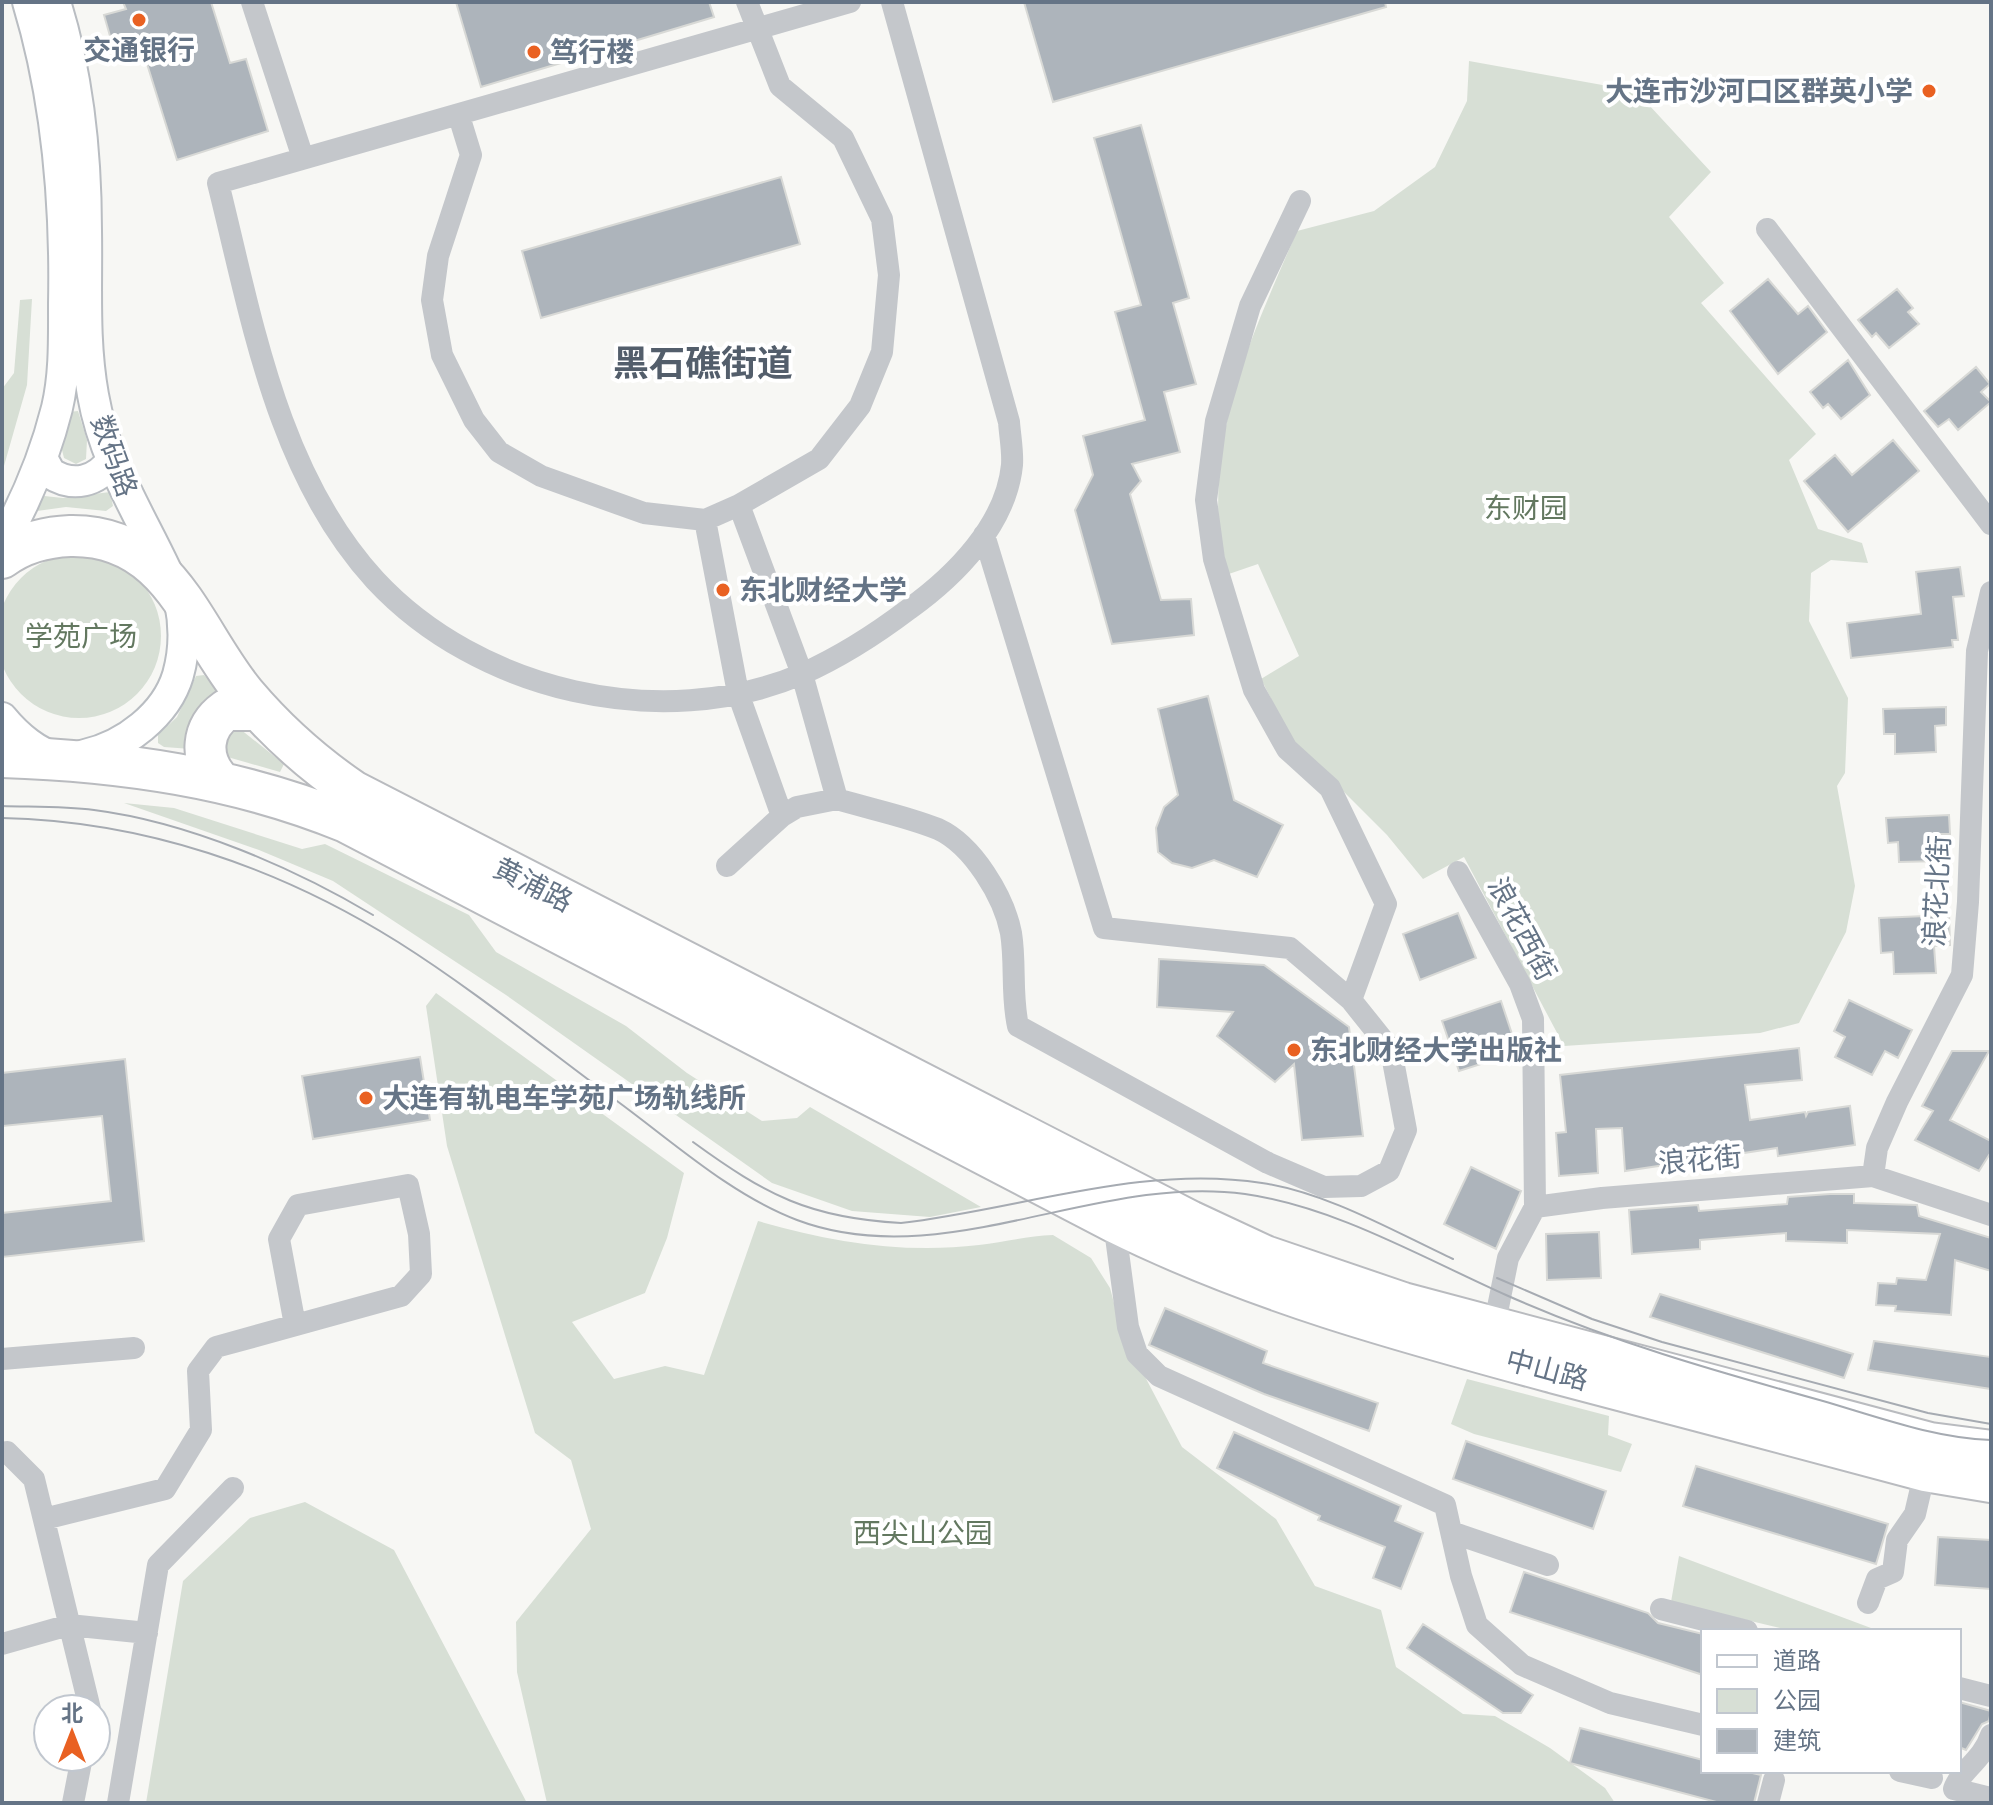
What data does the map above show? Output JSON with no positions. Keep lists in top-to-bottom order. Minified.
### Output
{"streets":{"highway":["黄浦路","中山路"],"main road":["数码路"],"street":["浪花北街","浪花西街","浪花街"]},"crossings":[["数码路","黄浦路"],["黄浦路","中山路"],["浪花北街","浪花街"],["浪花西街","浪花街"]],"districts":["黑石礁街道"],"parks":["东财园","学苑广场","西尖山公园"],"places":["交通银行","笃行楼","大连市沙河口区群英小学","东北财经大学","东北财经大学出版社","大连有轨电车学苑广场轨线所"],"legend":["道路","公园","建筑"],"north":"top"}
